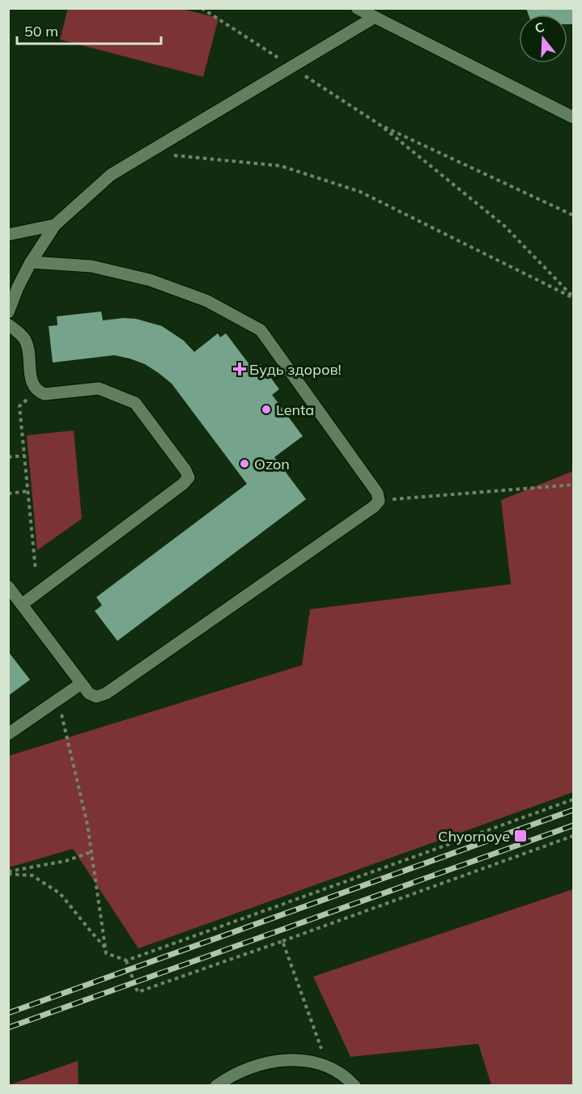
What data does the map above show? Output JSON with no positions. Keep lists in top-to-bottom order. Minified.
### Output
{"places":{"health":["Будь здоров!"],"other":["Lenta","Ozon"],"transit":["Chyornoye"]},"scale_bar":"50 m","north":"top"}
